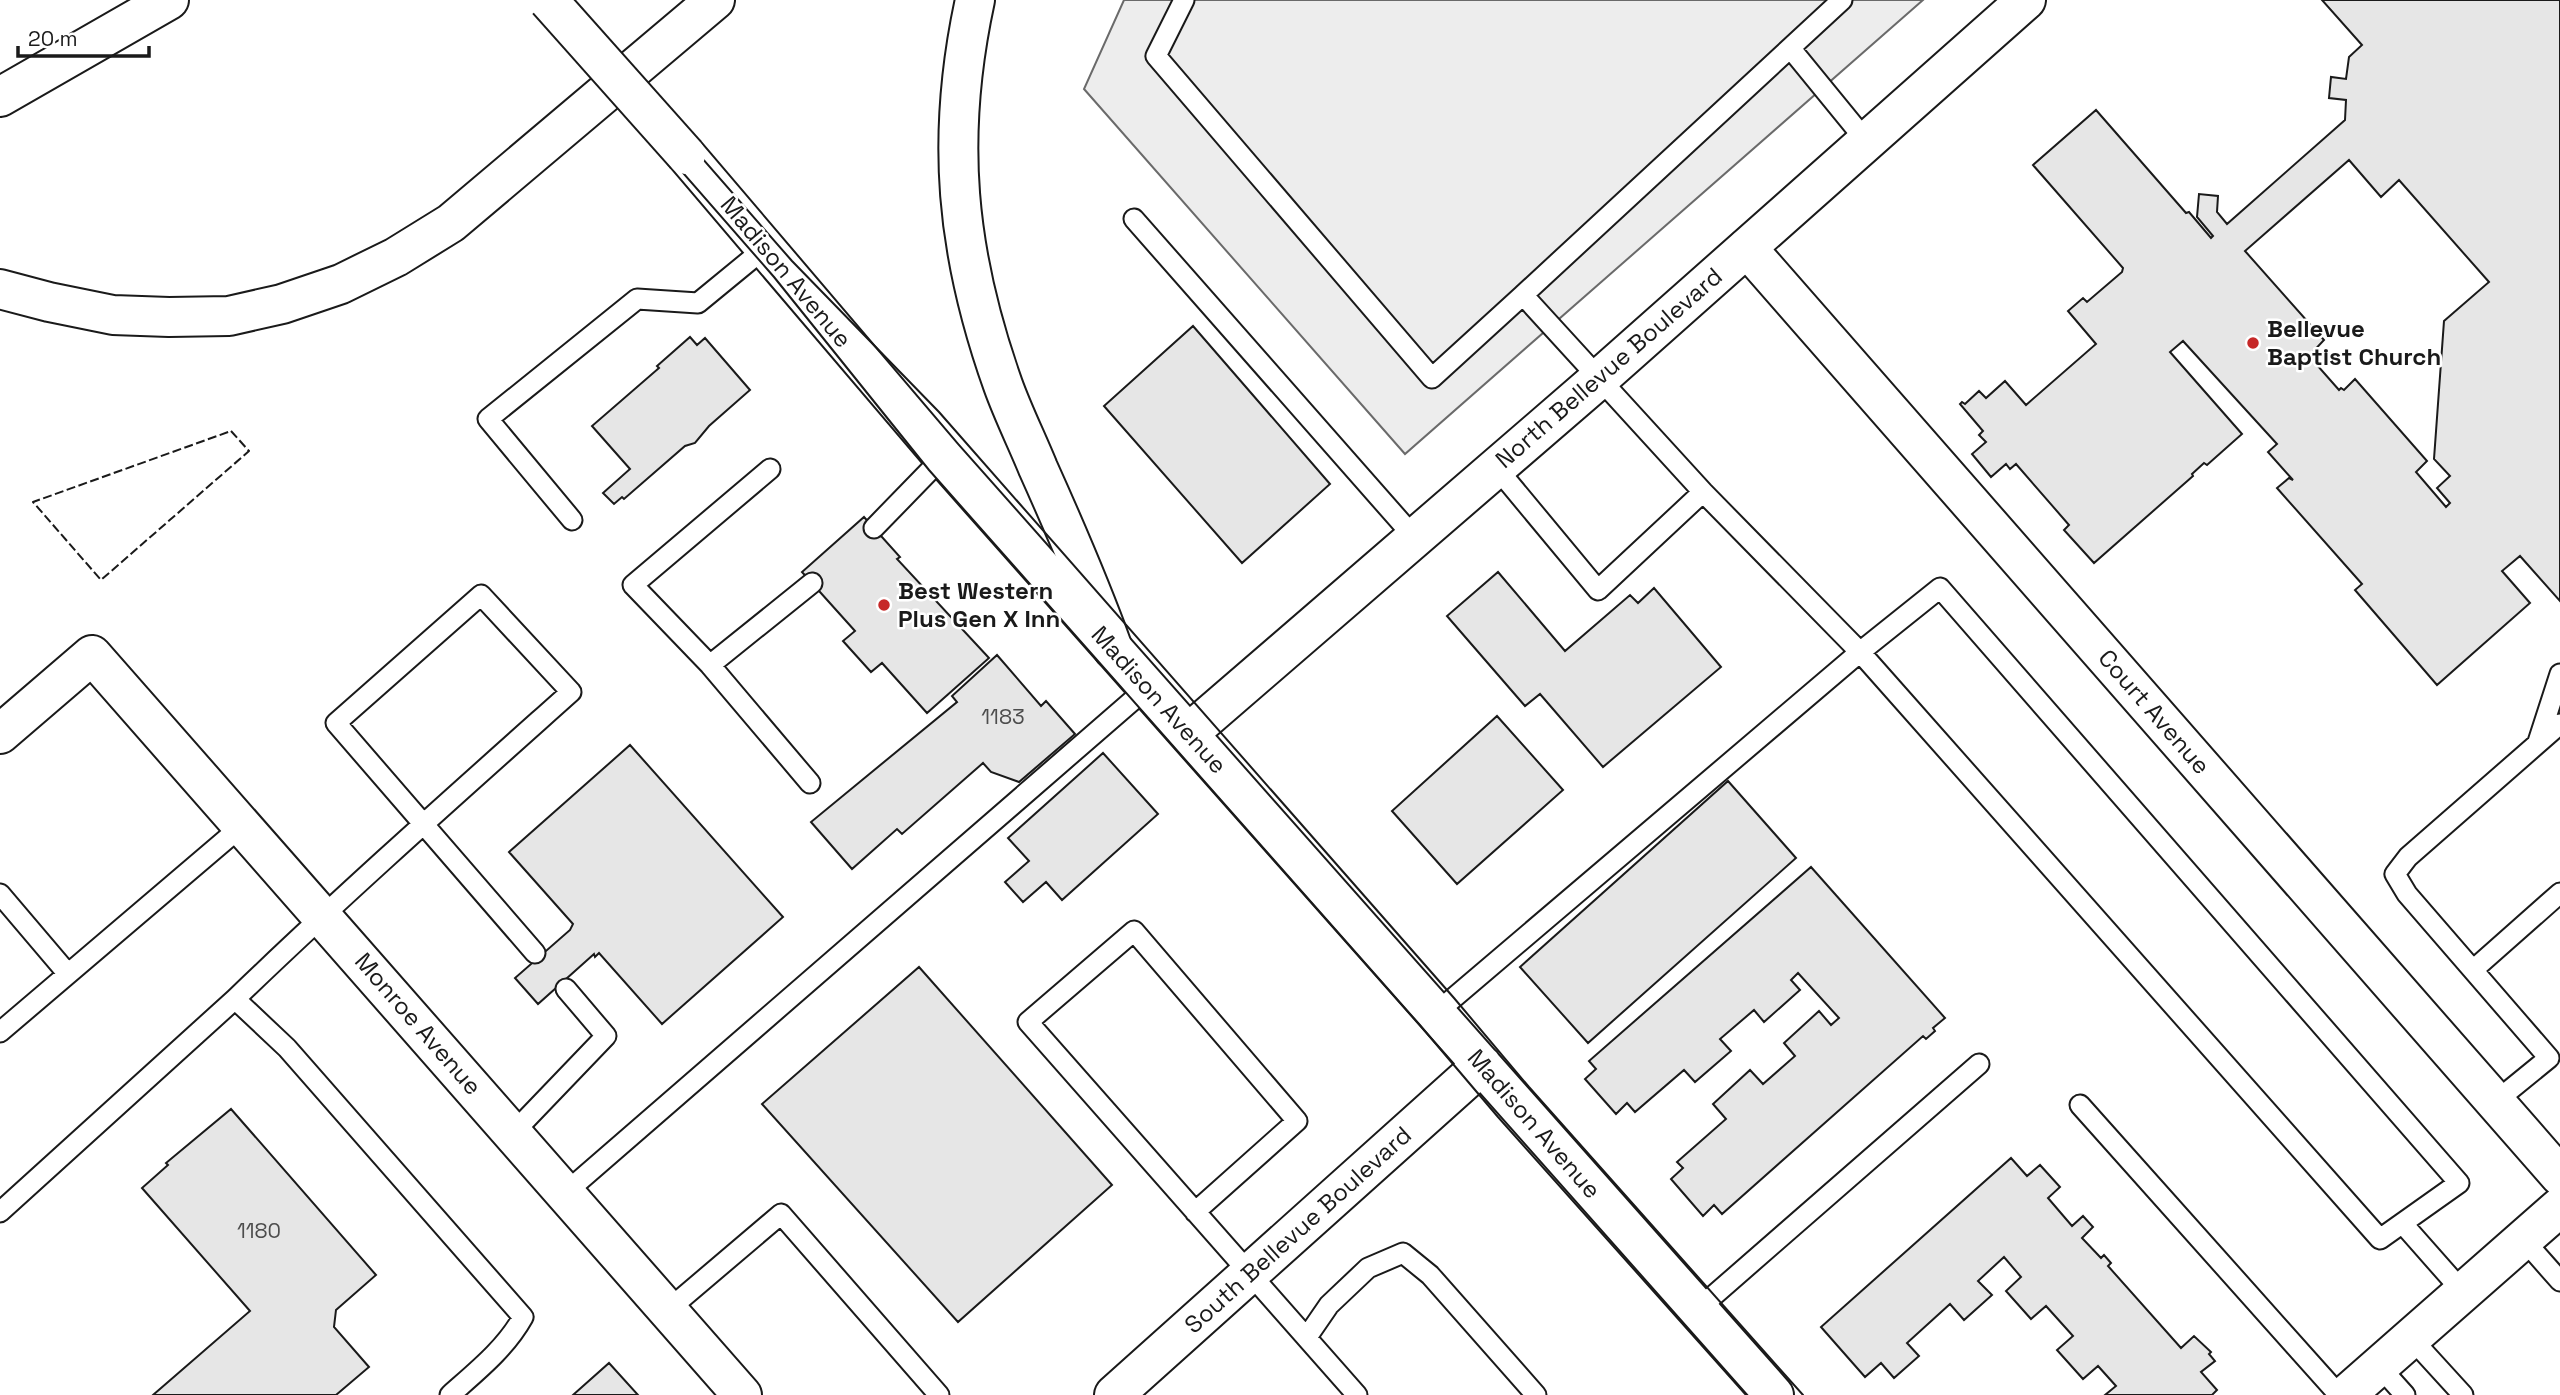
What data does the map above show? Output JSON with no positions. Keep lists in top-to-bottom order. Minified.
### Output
{"streets":{"main road":["Madison Avenue","North Bellevue Boulevard","Court Avenue","Monroe Avenue","South Bellevue Boulevard"]},"crossings":[["Madison Avenue","North Bellevue Boulevard"],["Madison Avenue","South Bellevue Boulevard"],["North Bellevue Boulevard","Court Avenue"]],"places":["Bellevue Baptist Church","Best Western Plus Gen X Inn"],"house_numbers":["1183","1180"],"scale_bar":"20 m"}
